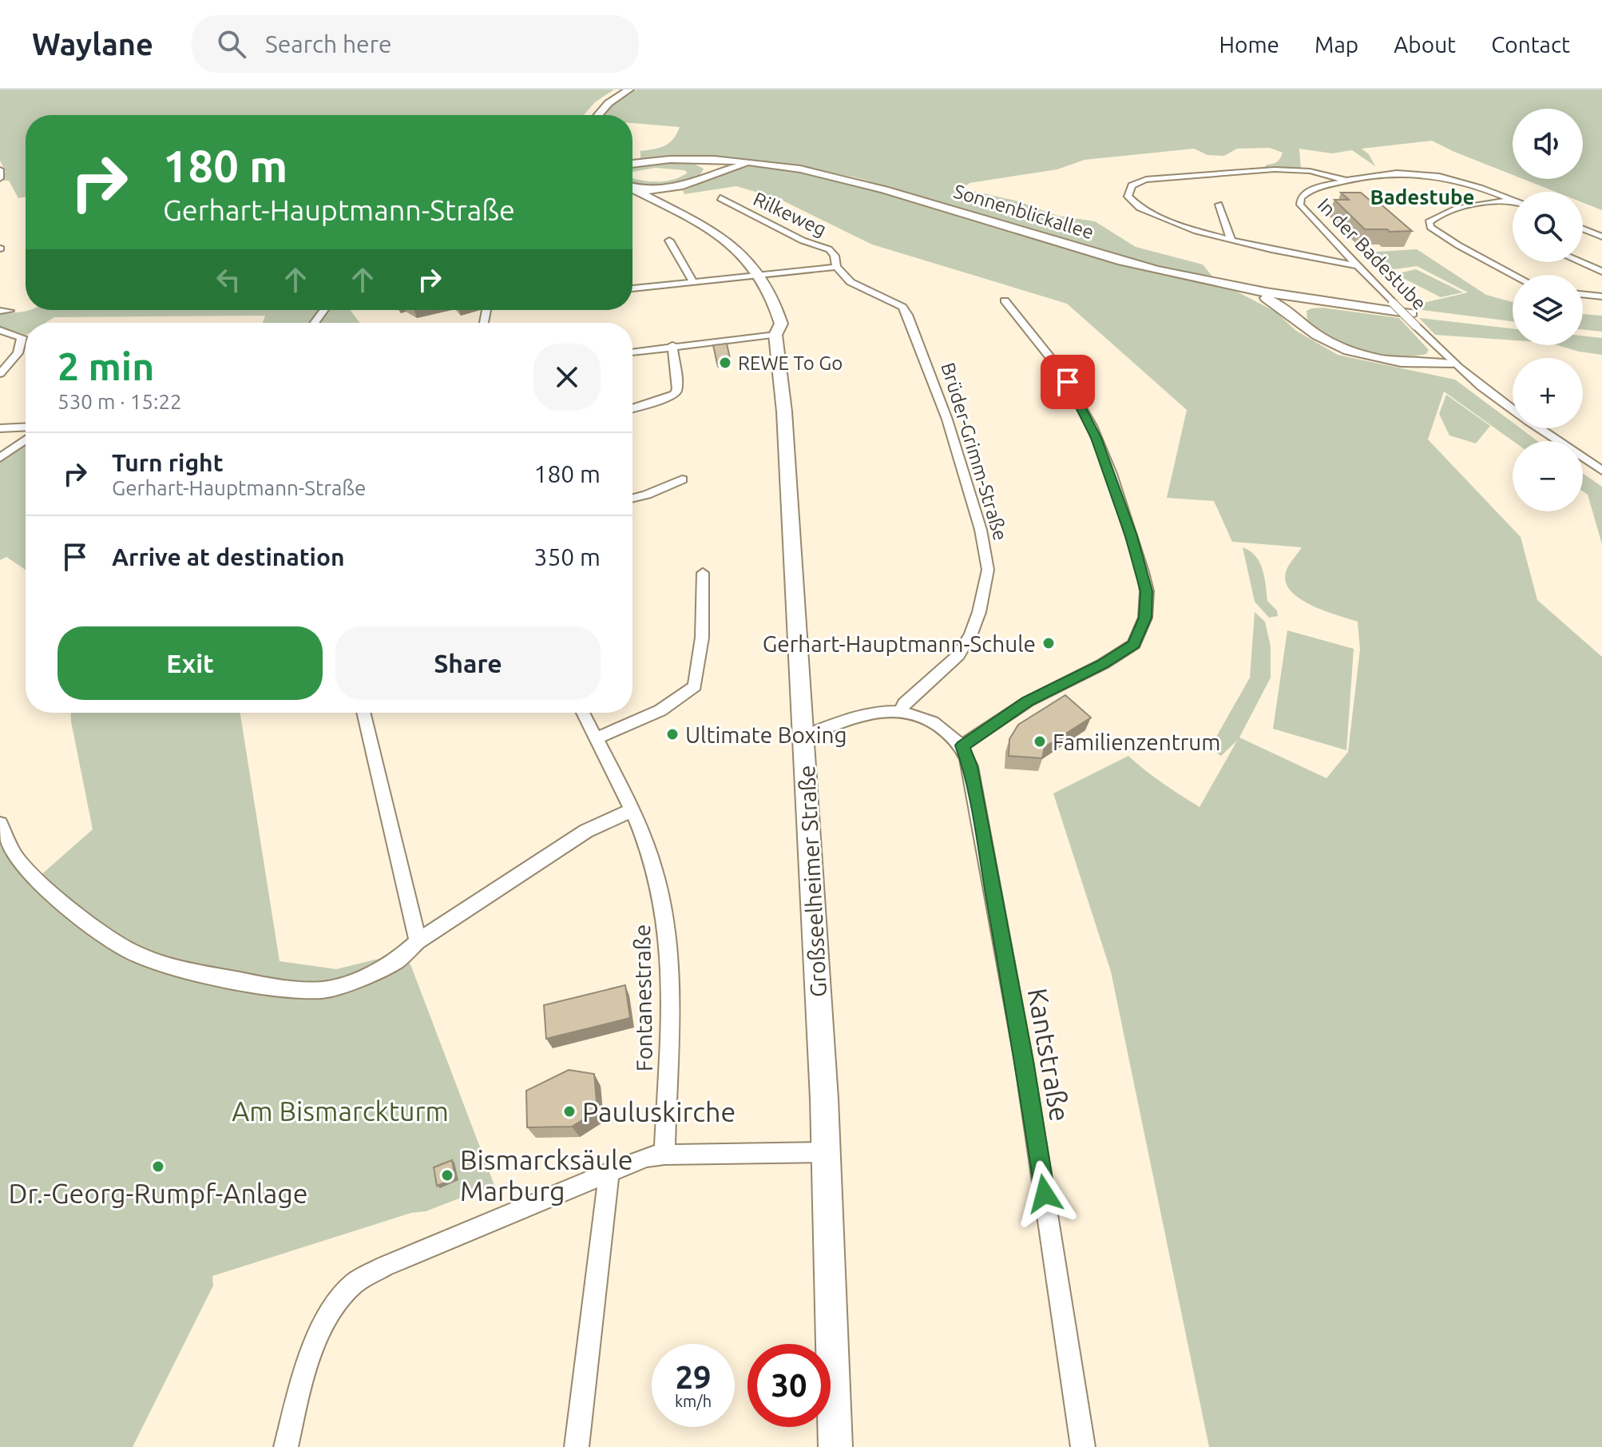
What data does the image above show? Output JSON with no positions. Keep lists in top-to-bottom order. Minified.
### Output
{"streets":{"main road":["Sonnenblickallee","Großseelheimer Straße"],"street":["Rilkeweg","In der Badestube","Brüder-Grimm-Straße","Fontanestraße","Kantstraße"]},"crossings":[["Sonnenblickallee","In der Badestube"],["Rilkeweg","Brüder-Grimm-Straße"]],"districts":["Badestube"],"parks":["Am Bismarckturm"],"places":["REWE To Go","Gerhart-Hauptmann-Schule","Ultimate Boxing","Familienzentrum","Pauluskirche","Dr.-Georg-Rumpf-Anlage","Bismarcksäule Marburg"],"page":{"header":"Waylane","search":"Search here","nav":["Home","Map","About","Contact"],"map_buttons":["+","−"],"turn":["180 m","Gerhart-Hauptmann-Straße"],"heading":["2 min","530 m · 15:22"],"list":[{"name":"Turn right","note":"Gerhart-Hauptmann-Straße","value":"180 m"},{"name":"Arrive at destination","value":"350 m"}],"buttons":["Exit","Share"],"speed":"29 km/h","limit":"30"}}
